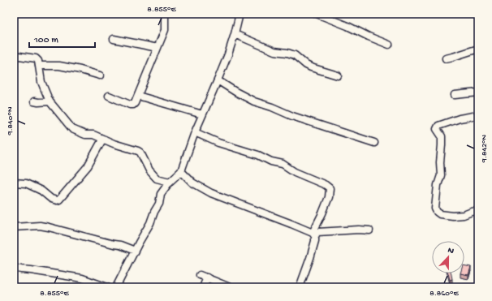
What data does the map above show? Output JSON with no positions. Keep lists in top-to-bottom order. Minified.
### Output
{"scale_bar":"100 m","north":"top","coordinates":["8.855°E","9.840°N","9.842°N","8.860°E"]}
